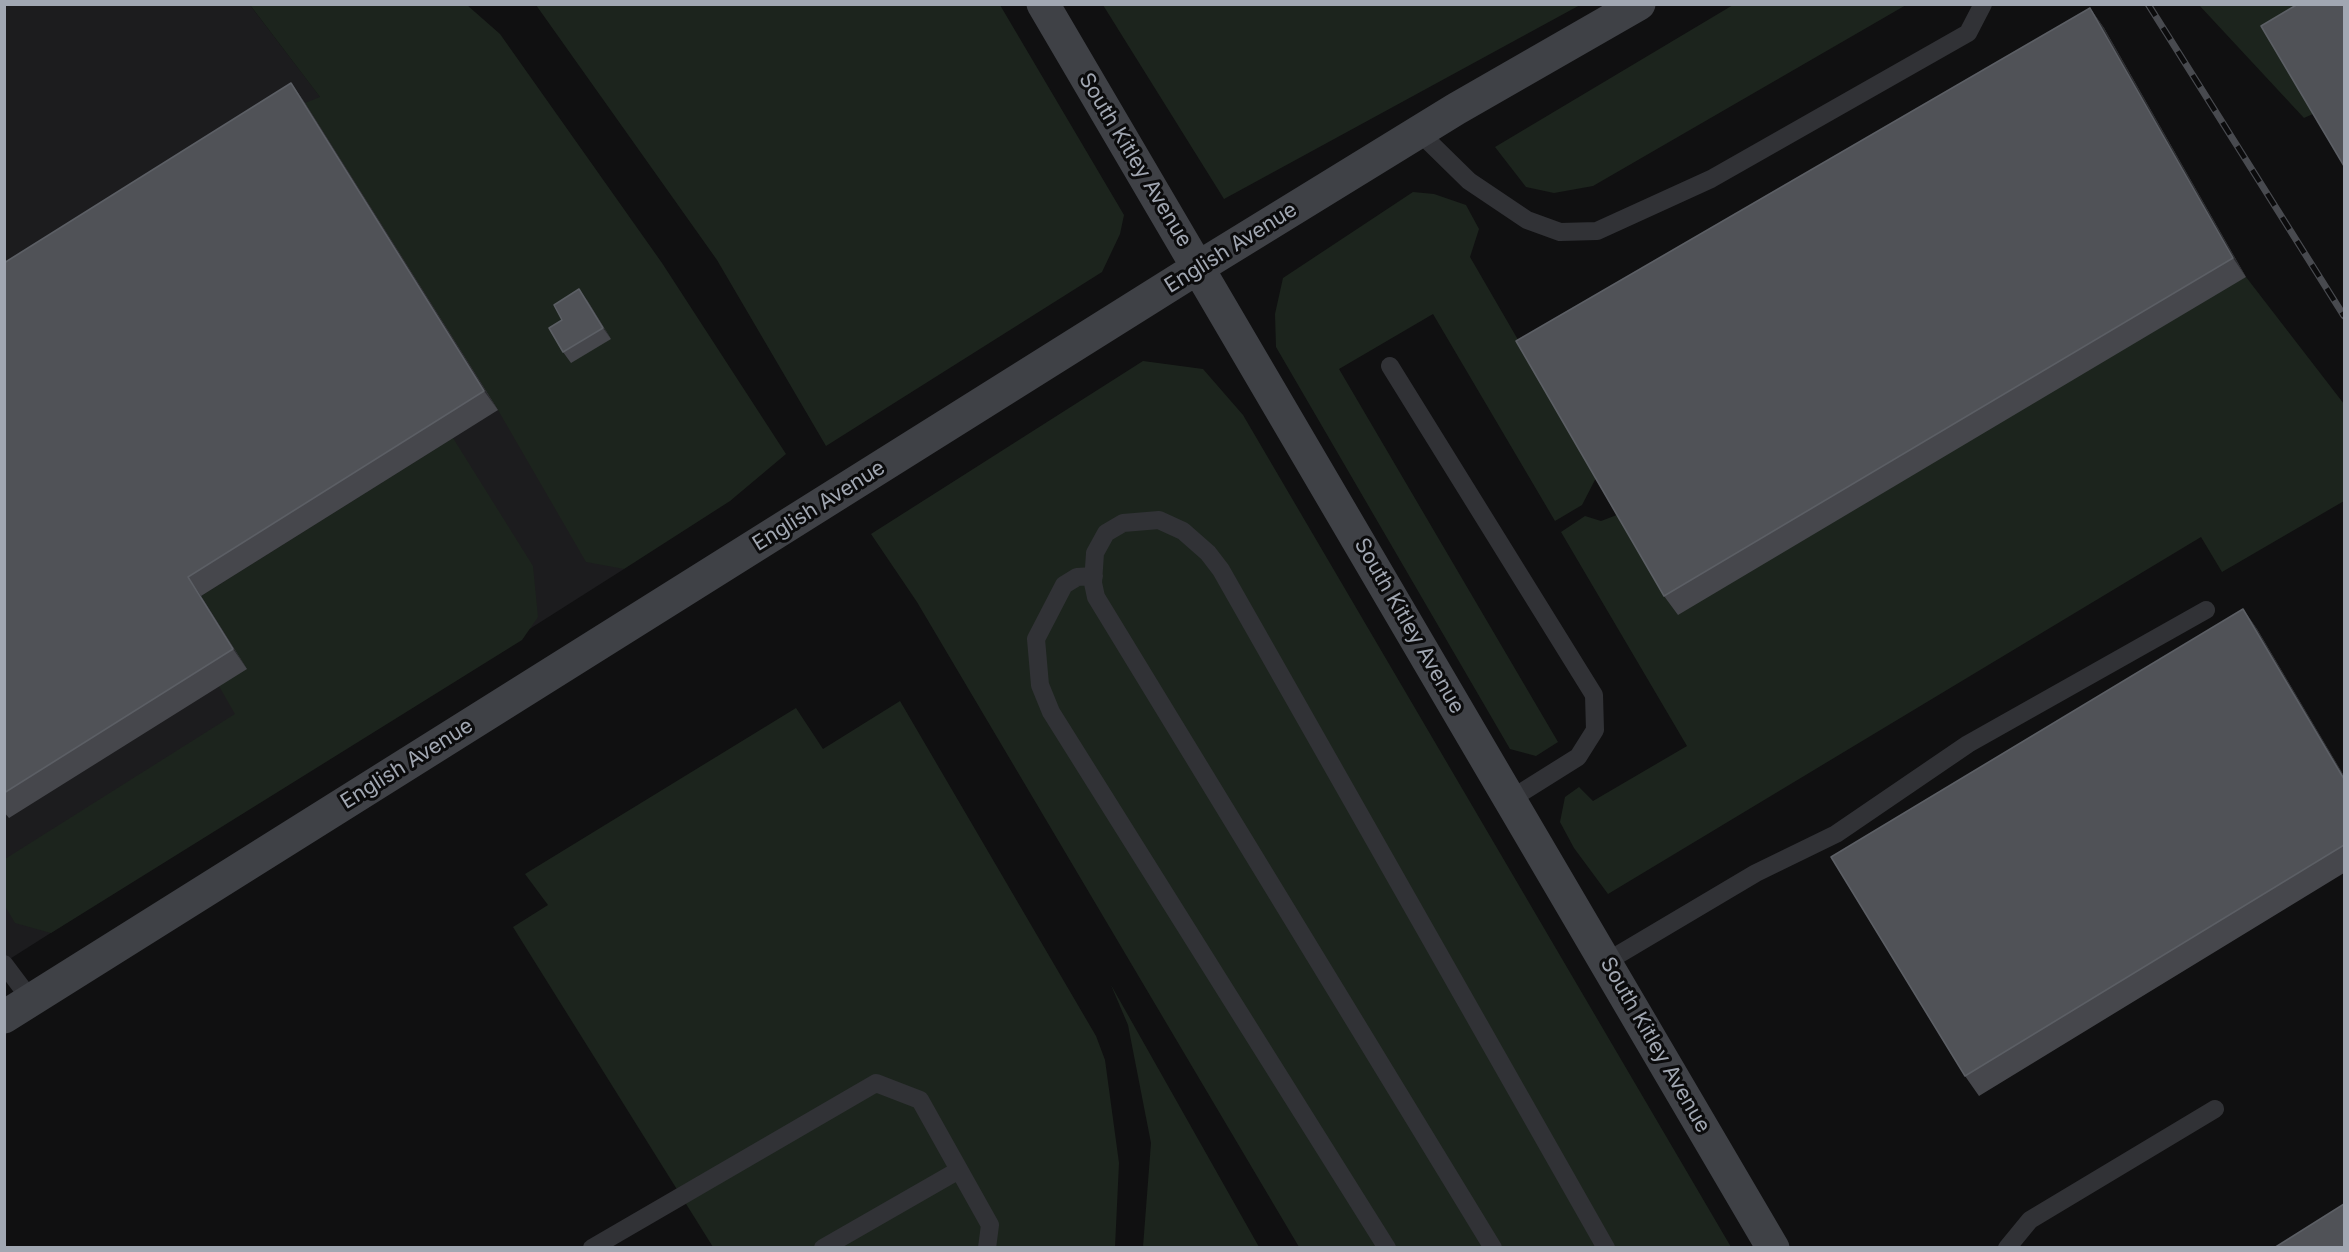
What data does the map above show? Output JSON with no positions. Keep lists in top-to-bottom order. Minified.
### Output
{"streets":{"street":["South Kitley Avenue","English Avenue"]},"crossings":[["South Kitley Avenue","English Avenue"]]}
